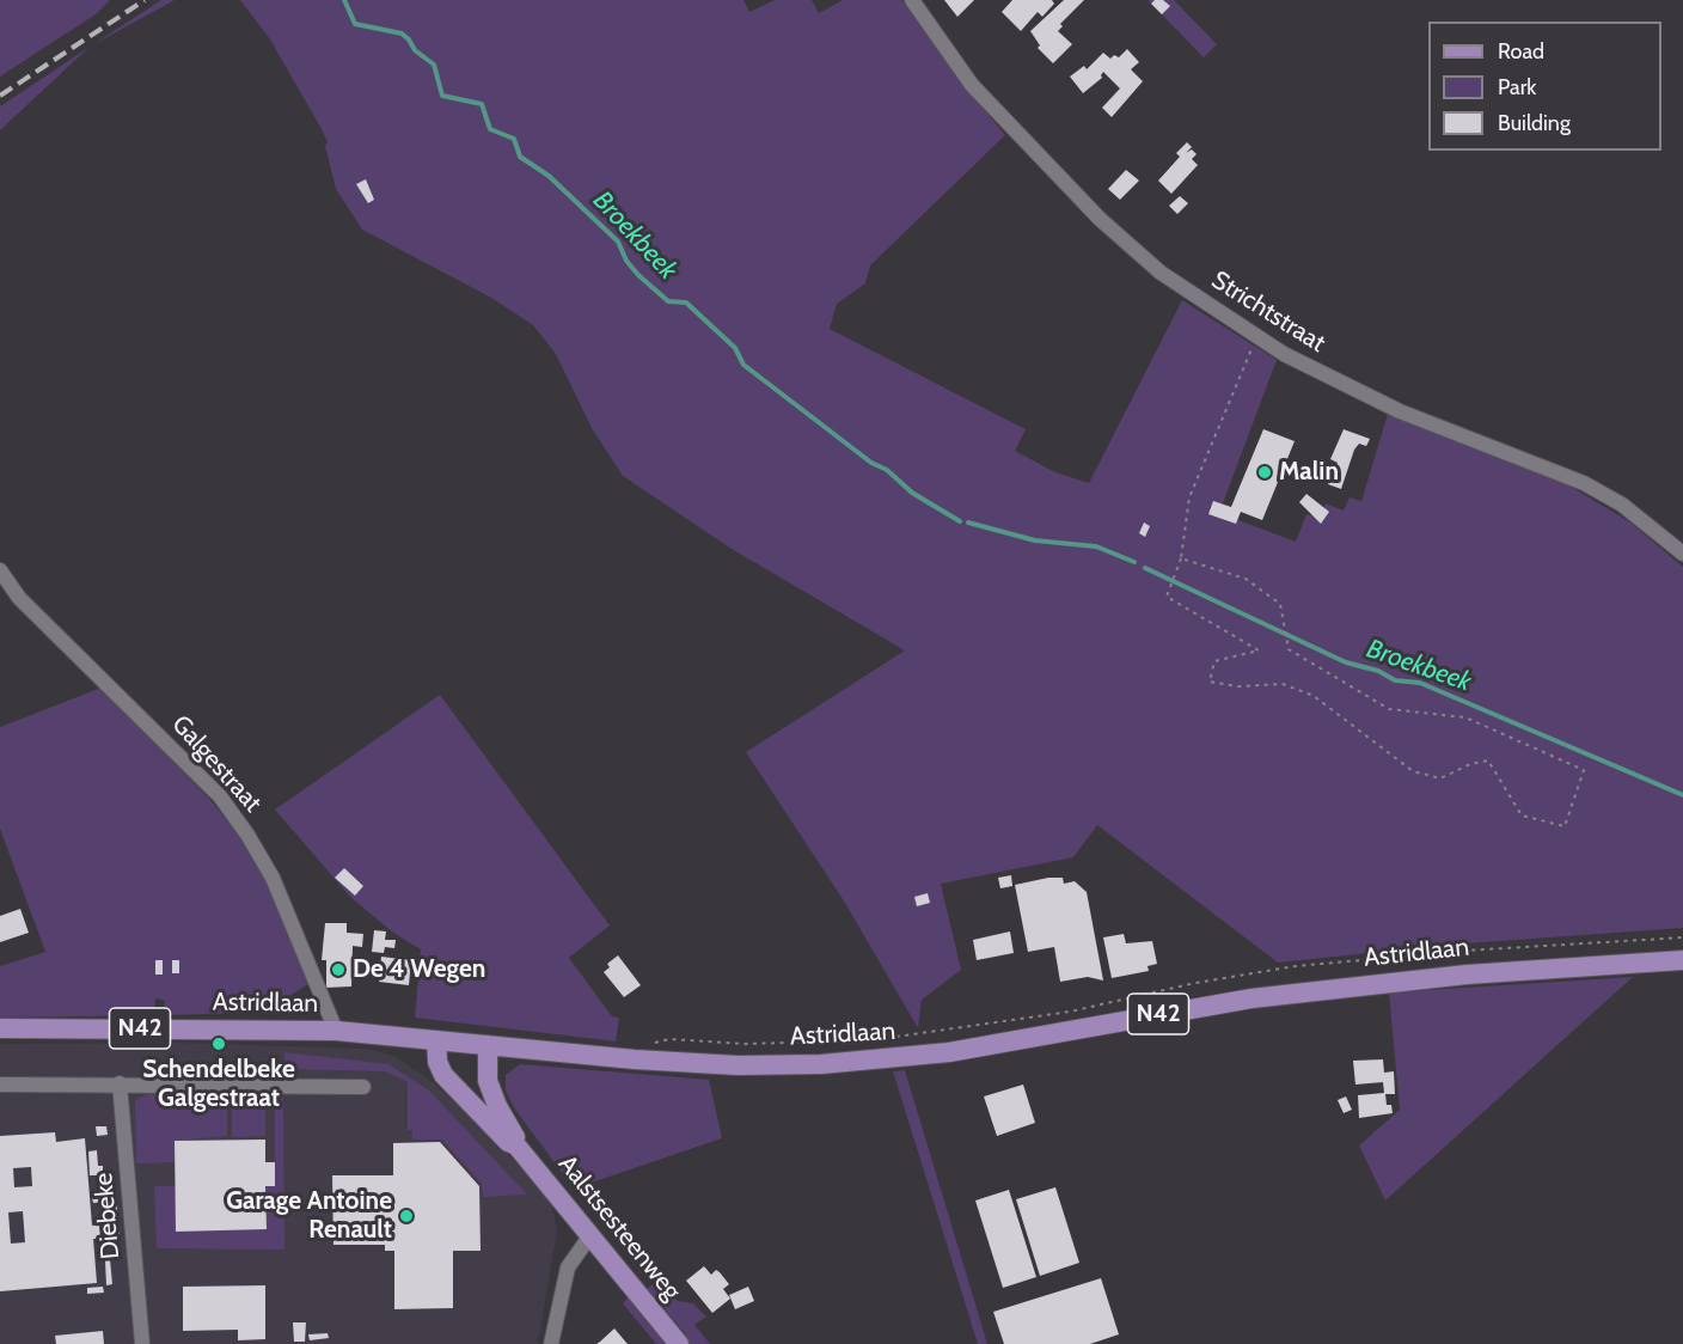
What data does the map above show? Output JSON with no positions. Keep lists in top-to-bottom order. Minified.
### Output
{"streets":{"main road":["Astridlaan","N42","Aalstsesteenweg"],"street":["Strichtstraat","Galgestraat","Diebeke"]},"crossings":[["Galgestraat","Astridlaan"],["Astridlaan","Aalstsesteenweg"]],"water":["Broekbeek"],"places":["Malin","De 4 Wegen","Schendelbeke Galgestraat","Garage Antoine Renault"],"legend":["Road","Park","Building"]}
